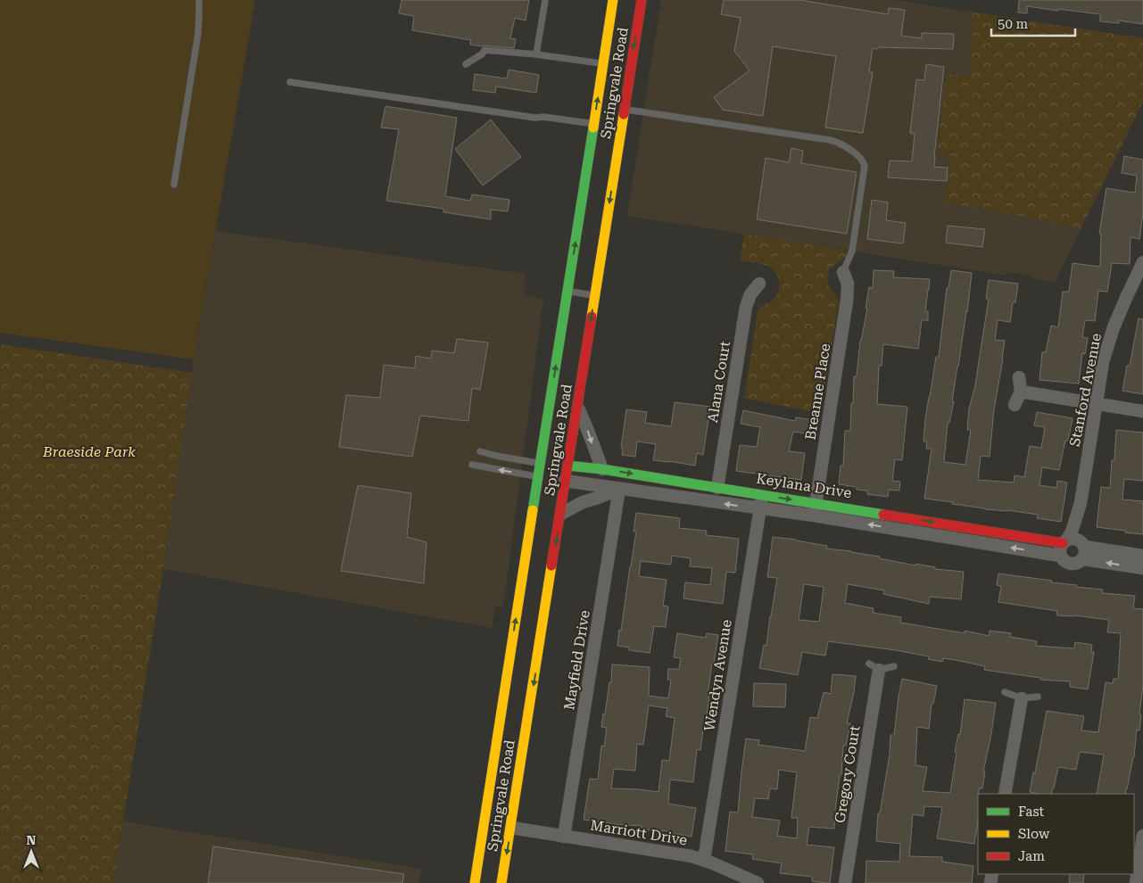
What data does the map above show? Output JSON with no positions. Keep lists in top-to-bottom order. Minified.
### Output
{"streets":{"main road":["Springvale Road","Keylana Drive"],"street":["Alana Court","Stanford Avenue","Breanne Place","Mayfield Drive","Wendyn Avenue","Gregory Court","Marriott Drive"]},"crossings":[["Springvale Road","Keylana Drive"],["Springvale Road","Marriott Drive"],["Alana Court","Keylana Drive"],["Stanford Avenue","Keylana Drive"],["Breanne Place","Keylana Drive"],["Keylana Drive","Mayfield Drive"],["Keylana Drive","Wendyn Avenue"],["Mayfield Drive","Marriott Drive"],["Wendyn Avenue","Marriott Drive"]],"parks":["Braeside Park"],"legend":["Fast","Slow","Jam"],"scale_bar":"50 m","north":"top"}
